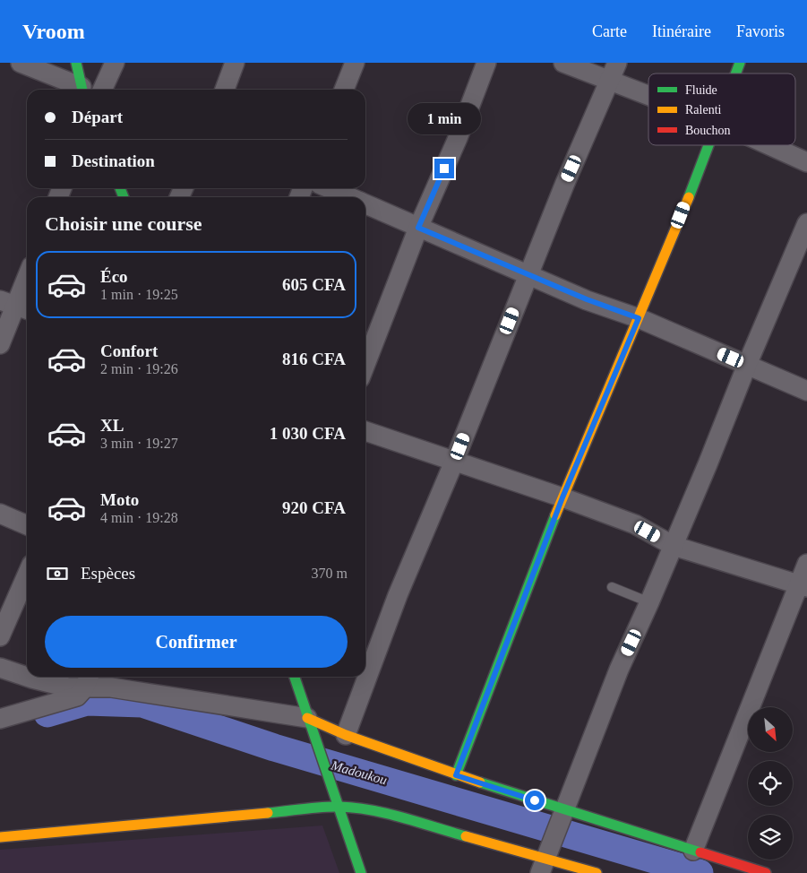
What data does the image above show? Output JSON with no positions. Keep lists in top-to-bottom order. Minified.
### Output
{"water":["Madoukou"],"legend":["Fluide","Ralenti","Bouchon"],"north":"bottom right","page":{"header":"Vroom","nav":["Carte","Itinéraire","Favoris"],"banner":["Départ","Destination"],"bubble":"1 min","heading":"Choisir une course","list":[{"name":"Éco","note":"1 min · 19:25","value":"605 CFA"},{"name":"Confort","note":"2 min · 19:26","value":"816 CFA"},{"name":"XL","note":"3 min · 19:27","value":"1 030 CFA"},{"name":"Moto","note":"4 min · 19:28","value":"920 CFA"}],"pay":["Espèces","370 m"],"buttons":"Confirmer"}}
